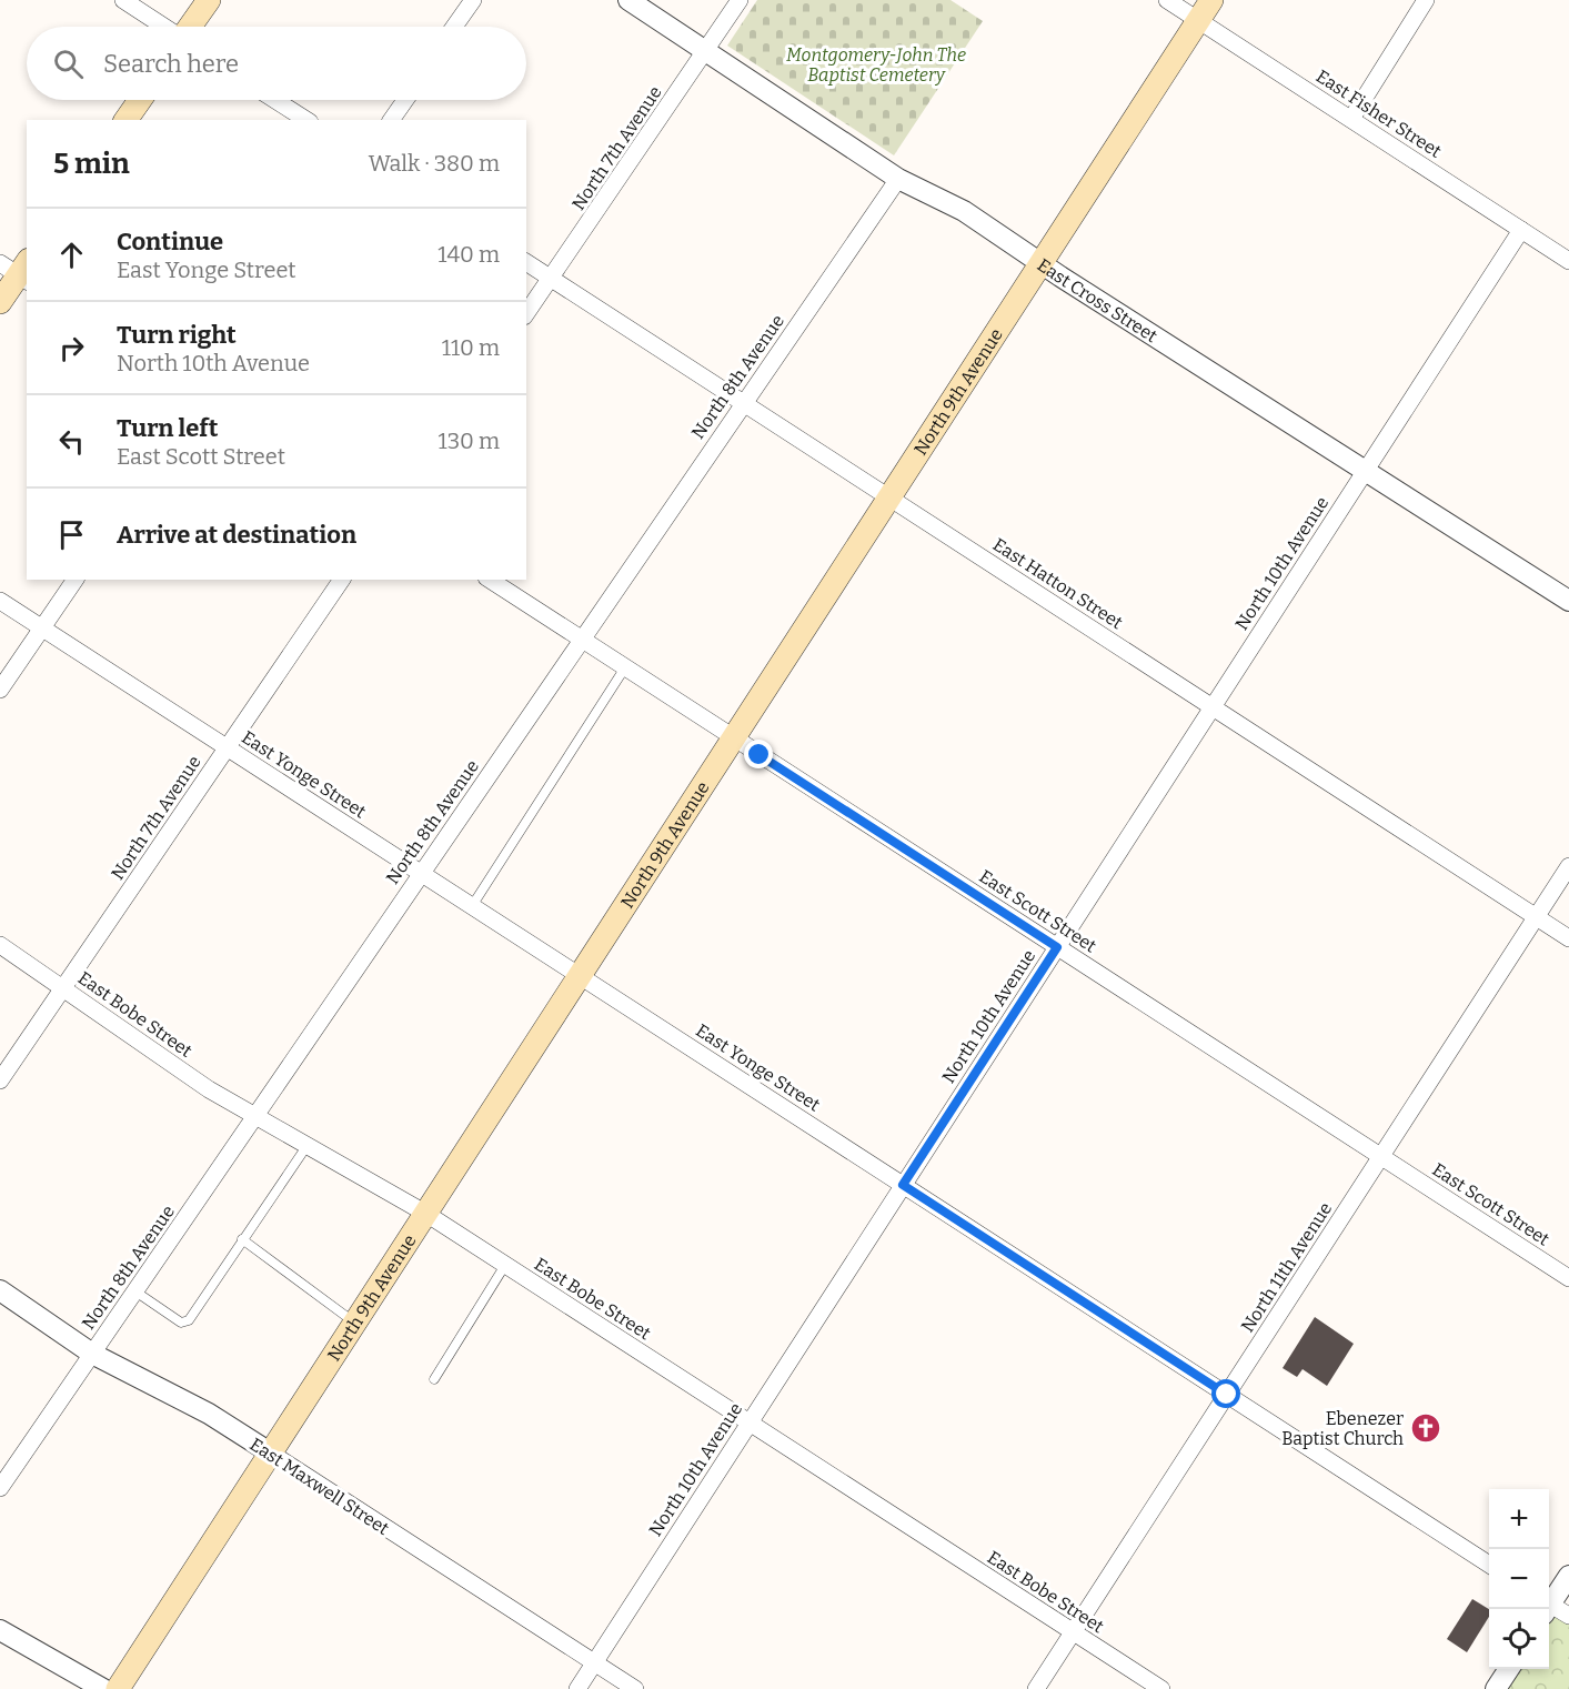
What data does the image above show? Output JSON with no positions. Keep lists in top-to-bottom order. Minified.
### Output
{"streets":{"main road":["North 9th Avenue"],"street":["East Fisher Street","North 7th Avenue","East Cross Street","North 8th Avenue","North 10th Avenue","East Hatton Street","East Yonge Street","East Scott Street","East Bobe Street","North 11th Avenue","East Maxwell Street"]},"crossings":[["East Fisher Street","North 9th Avenue"],["East Fisher Street","North 10th Avenue"],["North 7th Avenue","East Cross Street"],["North 7th Avenue","East Hatton Street"],["North 7th Avenue","East Yonge Street"],["North 7th Avenue","East Bobe Street"],["East Cross Street","North 8th Avenue"],["East Cross Street","North 9th Avenue"],["East Cross Street","North 10th Avenue"],["North 8th Avenue","East Hatton Street"],["North 8th Avenue","East Yonge Street"],["North 8th Avenue","East Scott Street"],["North 8th Avenue","East Bobe Street"],["North 8th Avenue","East Maxwell Street"],["North 9th Avenue","East Hatton Street"],["North 9th Avenue","East Yonge Street"],["North 9th Avenue","East Scott Street"],["North 9th Avenue","East Bobe Street"],["North 9th Avenue","East Maxwell Street"],["North 10th Avenue","East Hatton Street"],["North 10th Avenue","East Yonge Street"],["North 10th Avenue","East Scott Street"],["North 10th Avenue","East Bobe Street"],["North 10th Avenue","East Maxwell Street"],["East Hatton Street","North 11th Avenue"],["East Yonge Street","North 11th Avenue"],["East Scott Street","North 11th Avenue"],["East Bobe Street","North 11th Avenue"]],"parks":["Montgomery-John The Baptist Cemetery"],"places":{"church":["Ebenezer Baptist Church"]},"page":{"search":"Search here","heading":["5 min","Walk · 380 m"],"list":[["Continue","East Yonge Street","140 m"],["Turn right","North 10th Avenue","110 m"],["Turn left","East Scott Street","130 m"],"Arrive at destination"],"map_buttons":["+","−"]}}
